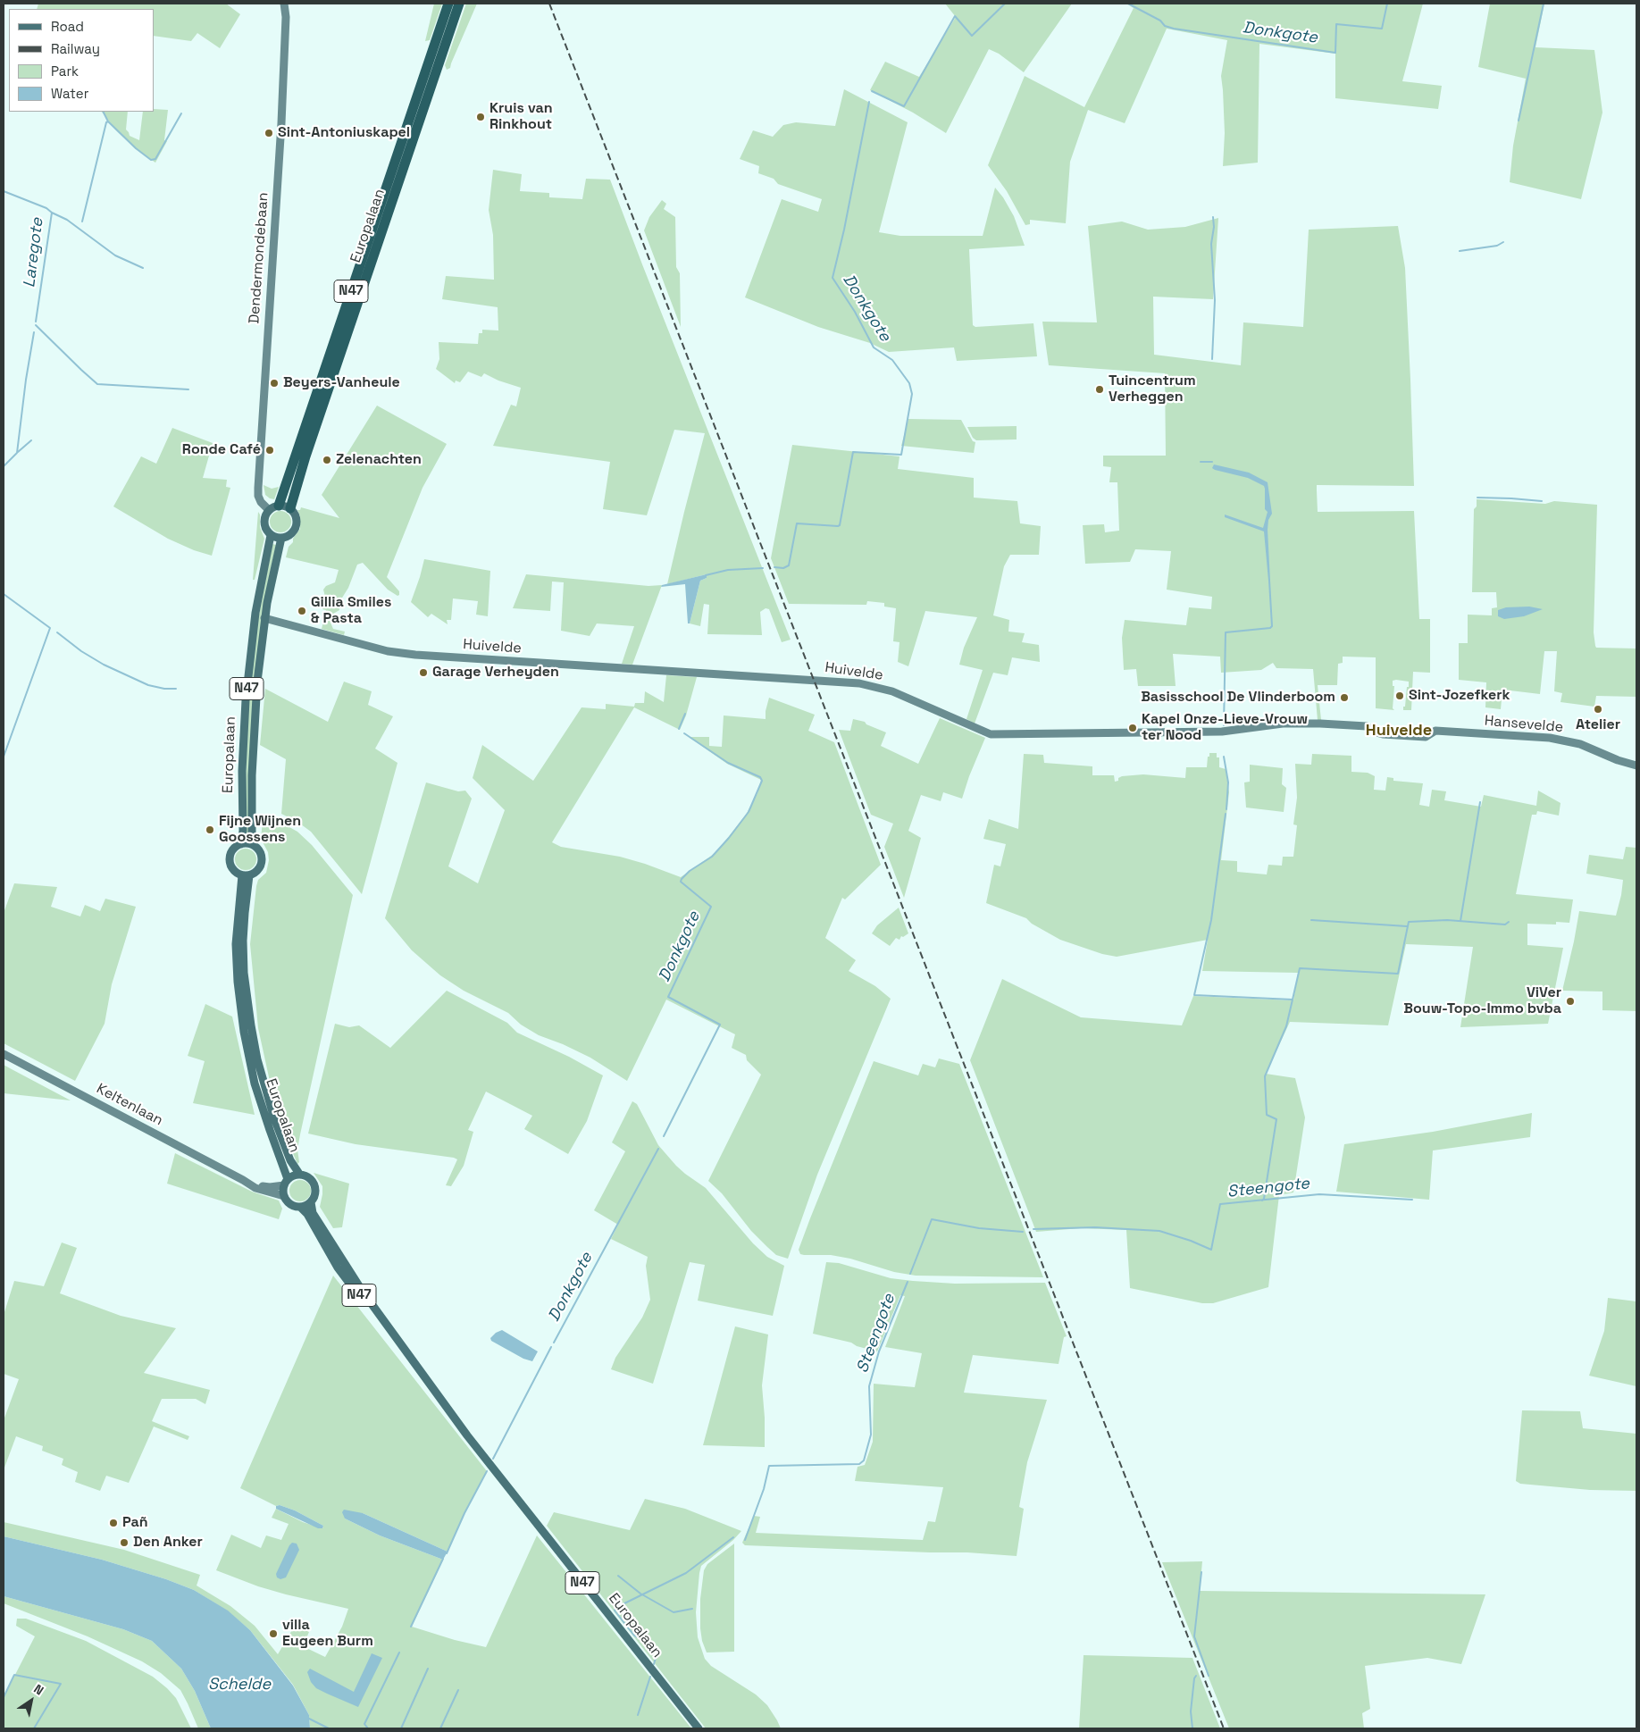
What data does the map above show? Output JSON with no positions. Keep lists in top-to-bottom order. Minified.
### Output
{"streets":{"highway":["Europalaan","N47"],"street":["Dendermondebaan","Huivelde","Hansevelde","Keltenlaan"]},"crossings":[["Europalaan","Dendermondebaan"],["Europalaan","Huivelde"],["Europalaan","Keltenlaan"],["Huivelde","Hansevelde"]],"districts":["Huivelde"],"water":["Donkgote","Laregote","Steengote","Schelde"],"places":["Kruis van Rinkhout","Sint-Antoniuskapel","Beyers-Vanheule","Tuincentrum Verheggen","Ronde Café","Zelenachten","Gillia Smiles & Pasta","Garage Verheyden","Sint-Jozefkerk","Basisschool De Vlinderboom","Atelier","Kapel Onze-Lieve-Vrouw ter Nood","Fijne Wijnen Goossens","ViVer Bouw-Topo-Immo bvba","Pañ","Den Anker","villa Eugeen Burm"],"legend":["Road","Railway","Park","Water"],"north":"top right"}
